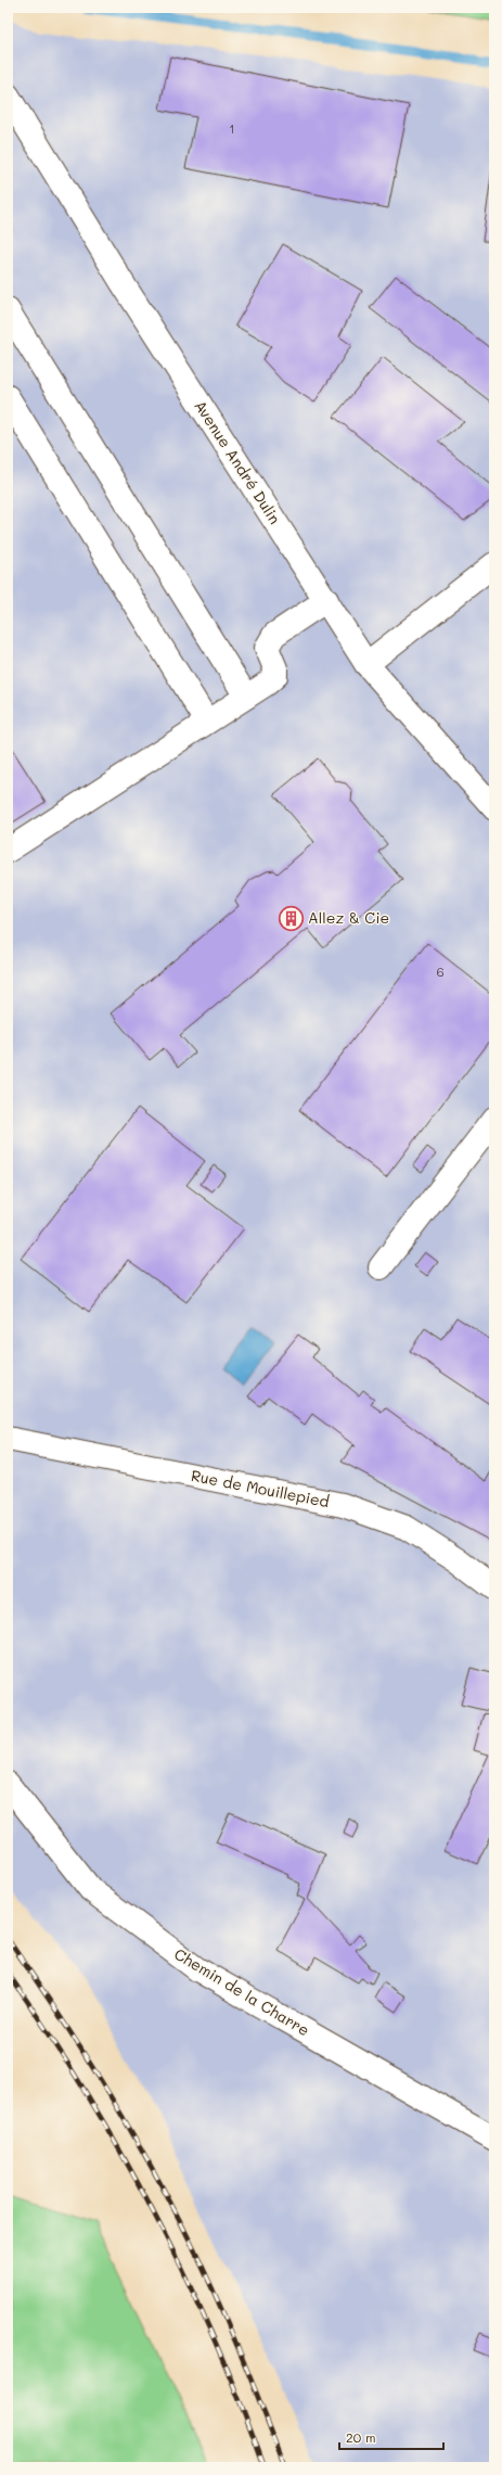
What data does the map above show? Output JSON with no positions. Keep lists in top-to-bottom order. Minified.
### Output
{"streets":{"street":["Avenue André Dulin","Rue de Mouillepied","Chemin de la Charre"]},"places":{"building":["Allez & Cie"]},"house_numbers":["1","6"],"scale_bar":"20 m"}
